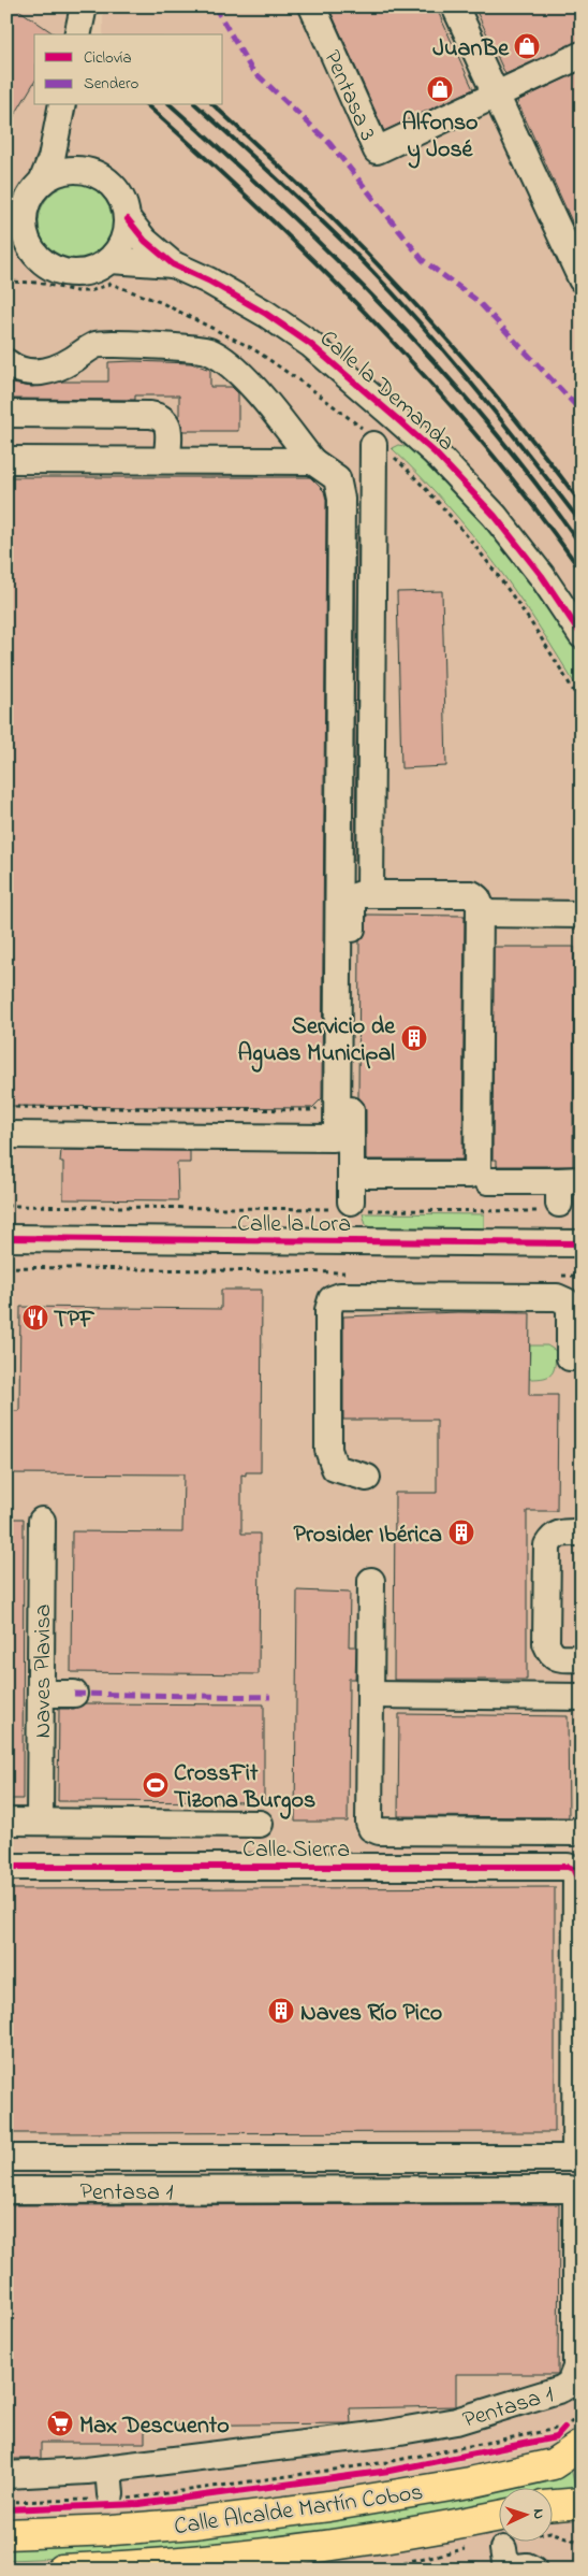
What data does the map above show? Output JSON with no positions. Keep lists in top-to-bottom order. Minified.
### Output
{"streets":{"main road":["Calle Alcalde Martín Cobos"],"street":["Pentasa 3","Calle la Demanda","Calle la Lora","Naves Plavisa","Calle Sierra","Pentasa 1"]},"places":{"shop":["JuanBe","Alfonso y José"],"building":["Servicio de Aguas Municipal","Prosider Ibérica","Naves Río Pico"],"restaurant":["TPF"],"sports":["CrossFit Tizona Burgos"],"supermarket":["Max Descuento"]},"legend":["Ciclovía","Sendero"],"north":"right"}
